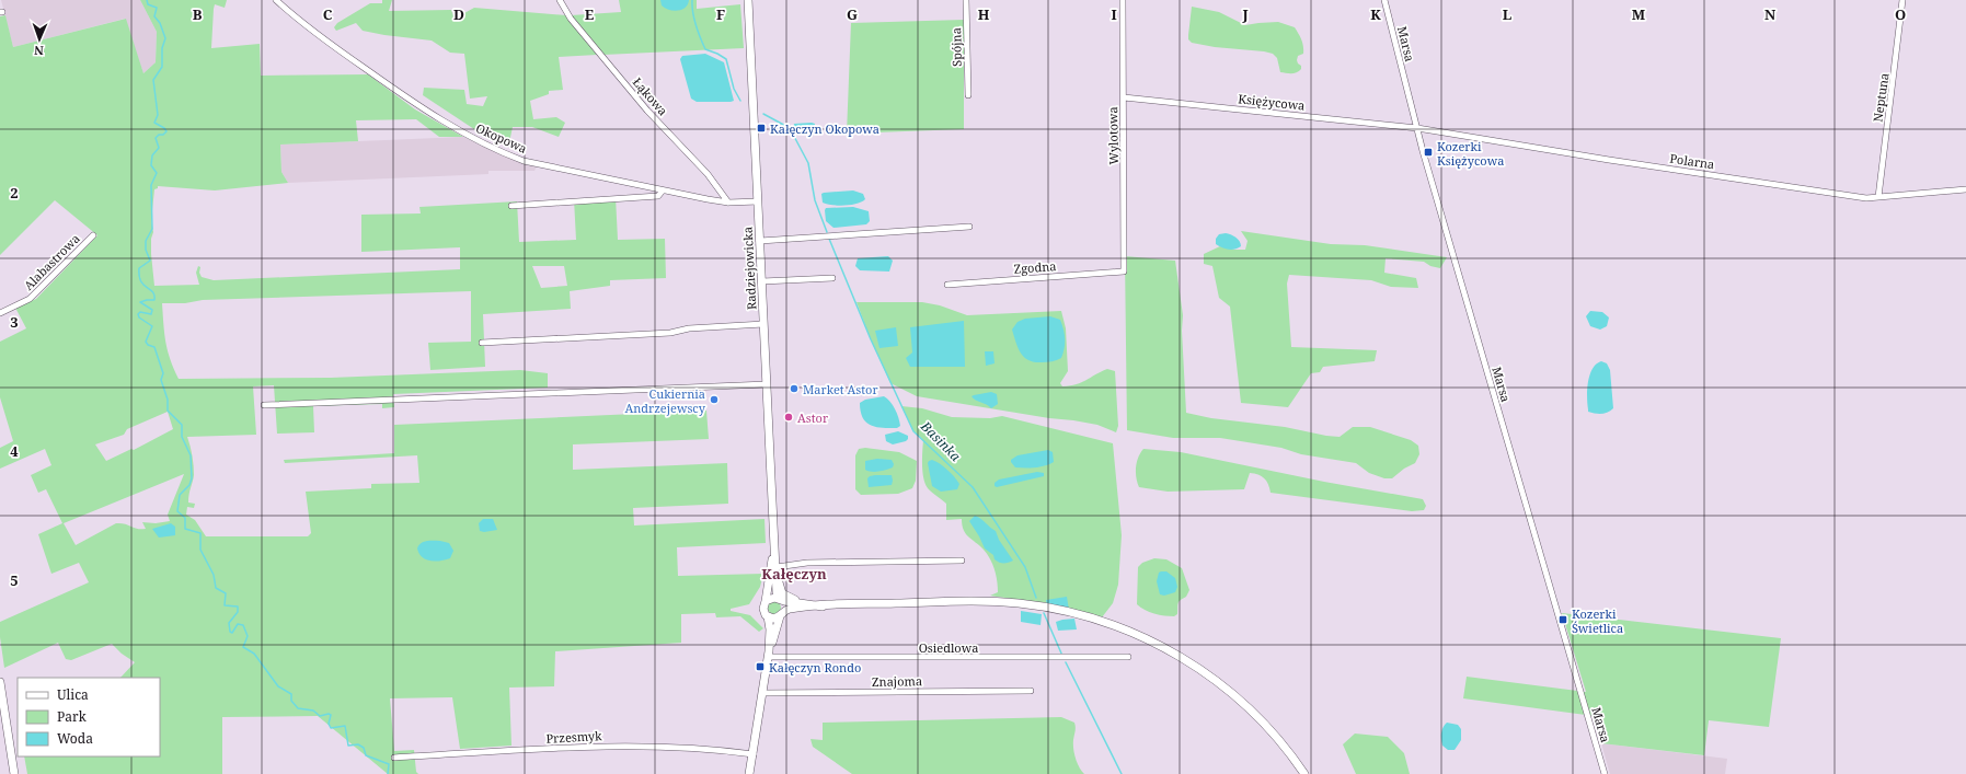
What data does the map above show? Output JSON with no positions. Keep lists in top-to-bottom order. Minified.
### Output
{"streets":{"main road":["Radziejowicka"],"street":["Marsa","Spójna","Łąkowa","Neptuna","Księżycowa","Wylotowa","Okopowa","Polarna","Alabastrowa","Zgodna","Osiedlowa","Znajoma","Przesmyk"]},"crossings":[["Marsa","Księżycowa"],["Marsa","Polarna"],["Łąkowa","Okopowa"],["Neptuna","Polarna"],["Księżycowa","Wylotowa"],["Księżycowa","Polarna"],["Wylotowa","Zgodna"],["Okopowa","Radziejowicka"]],"districts":["Kałęczyn"],"water":["Basinka"],"places":{"transit":["Kałęczyn Okopowa","Kozerki Księżycowa","Kozerki Świetlica","Kałęczyn Rondo"],"other":["Market Astor","Cukiernia Andrzejewscy","Astor"]},"legend":["Ulica","Park","Woda"],"north":"bottom","grid":{"columns":["B","C","D","E","F","G","H","I","J","K","L","M","N","O"],"rows":["2","3","4","5"]}}
